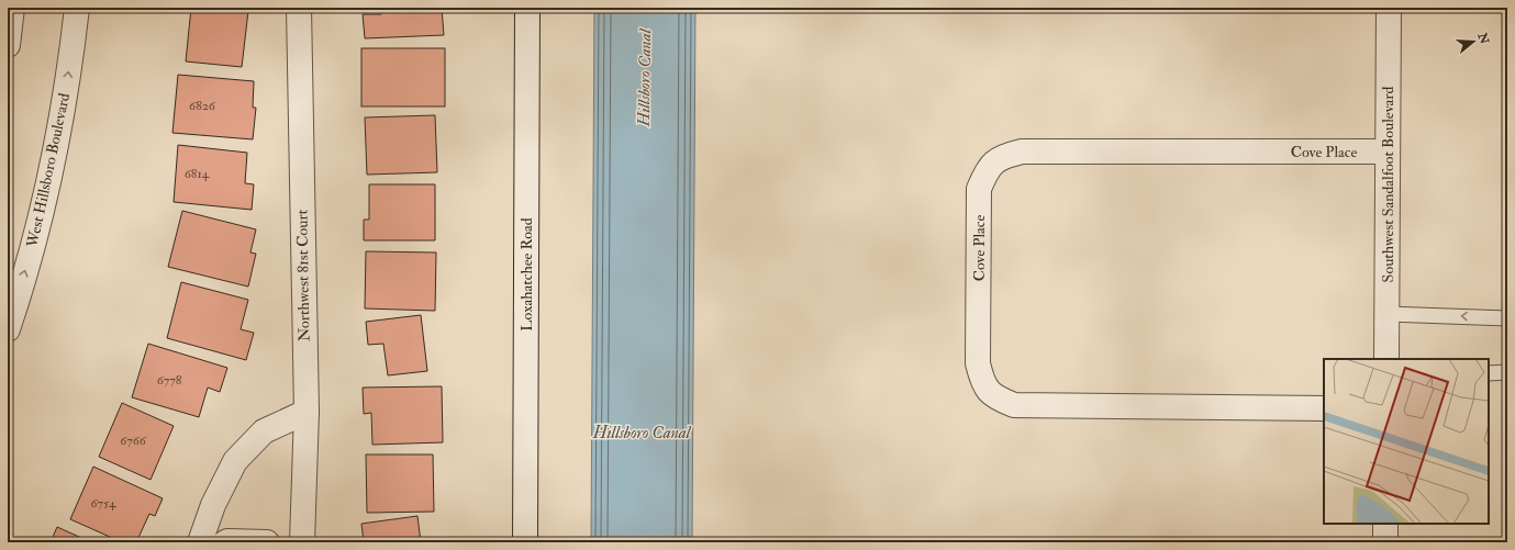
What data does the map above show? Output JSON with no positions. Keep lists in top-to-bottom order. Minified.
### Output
{"streets":{"street":["Cove Place","West Hillsboro Boulevard","Southwest Sandalfoot Boulevard","Loxahatchee Road","Northwest 81st Court"]},"crossings":[["Cove Place","Southwest Sandalfoot Boulevard"]],"one_way":["West Hillsboro Boulevard"],"water":["Hillsboro Canal"],"house_numbers":["6826","6814","6778","6766","6754"],"north":"right"}
